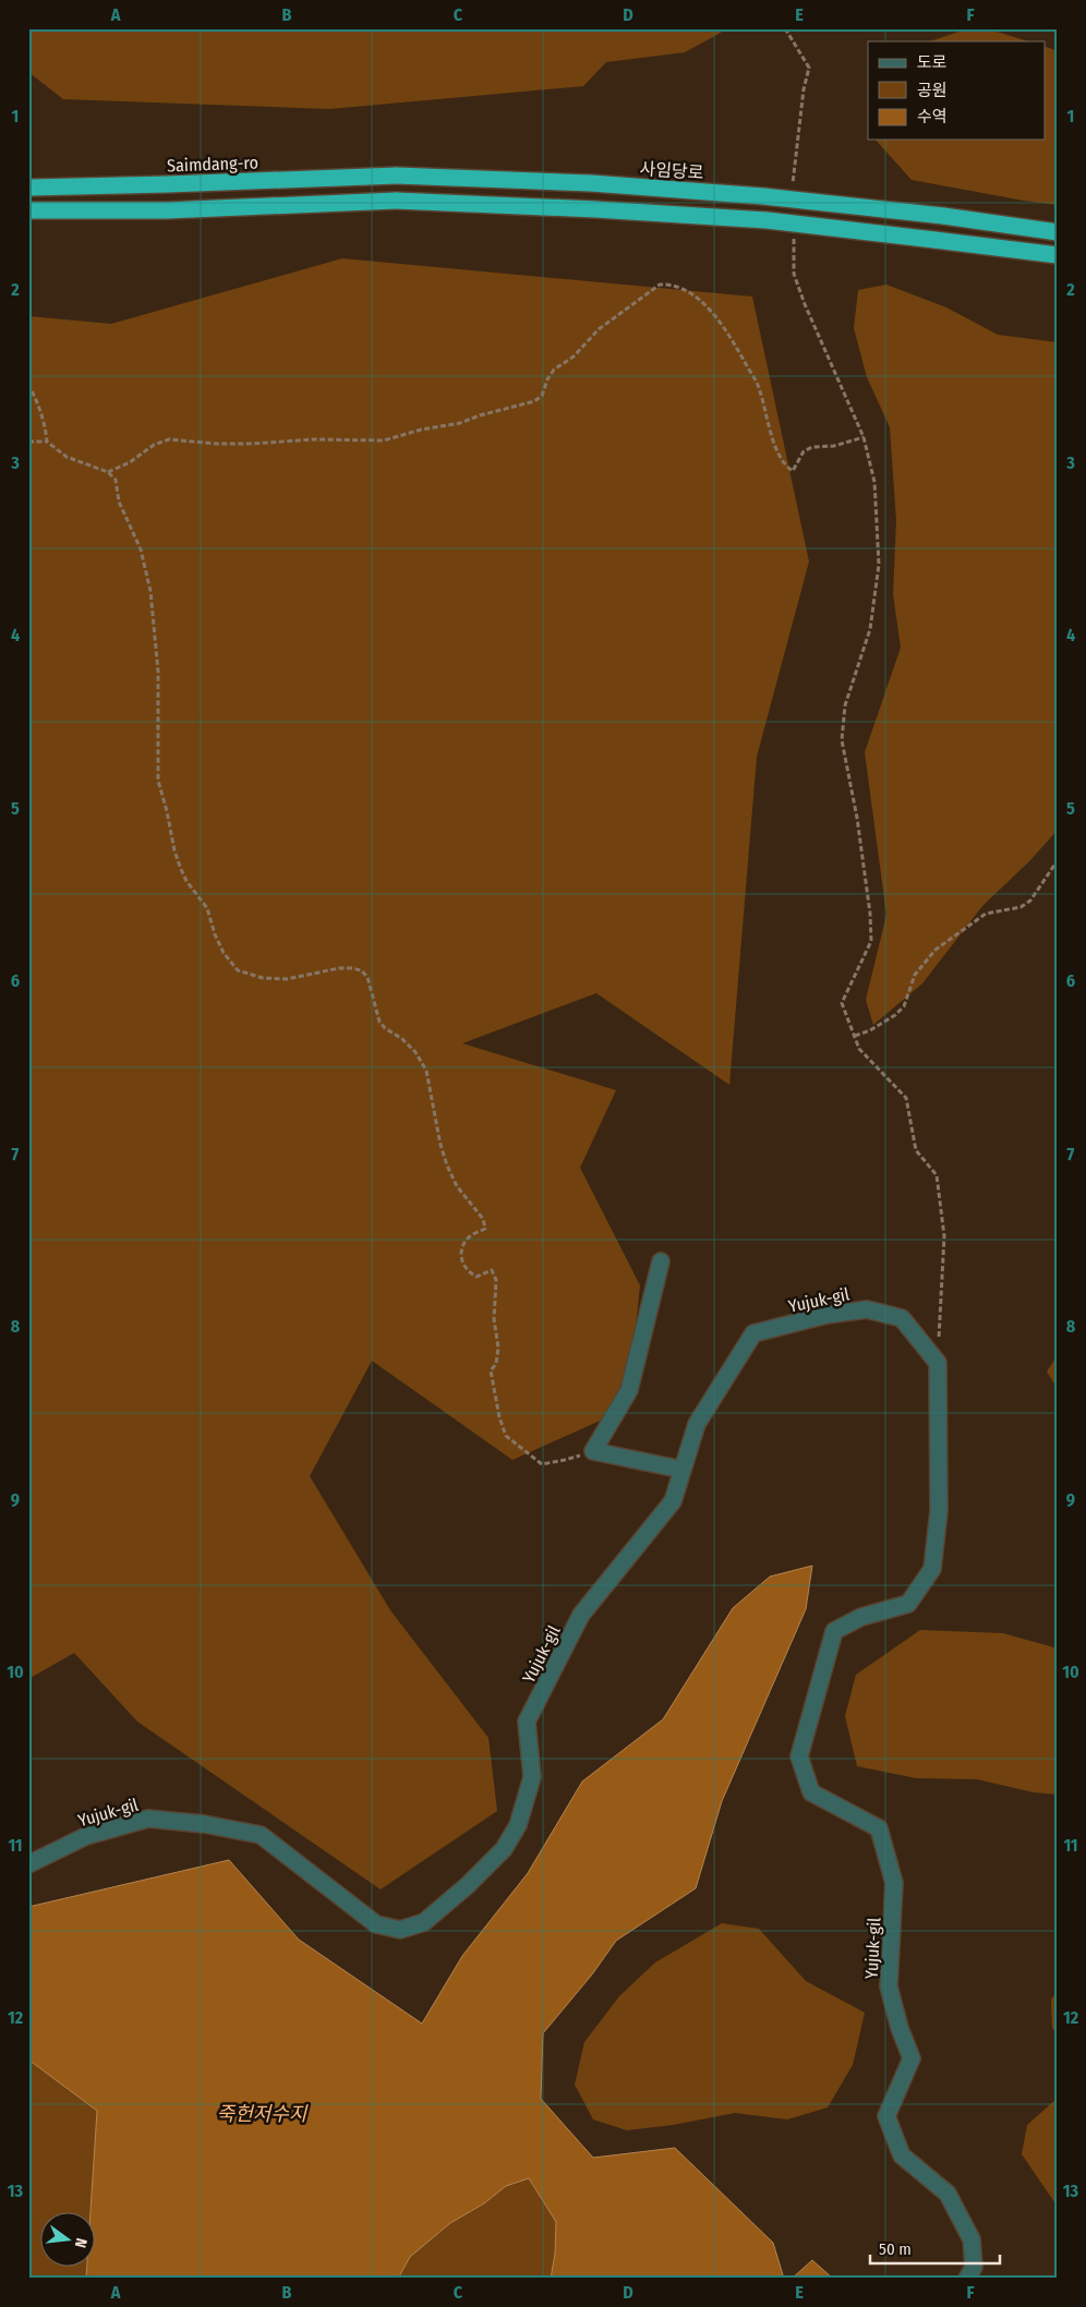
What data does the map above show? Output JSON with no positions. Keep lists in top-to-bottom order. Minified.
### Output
{"streets":{"highway":["Saimdang-ro","사임당로"],"street":["Yujuk-gil"]},"crossings":[["Saimdang-ro","사임당로"]],"water":["죽헌저수지"],"legend":["도로","공원","수역"],"scale_bar":"50 m","north":"right","grid":{"columns":["A","B","C","D","E","F"],"rows":["1","2","3","4","5","6","7","8","9","10","11","12","13"]}}
